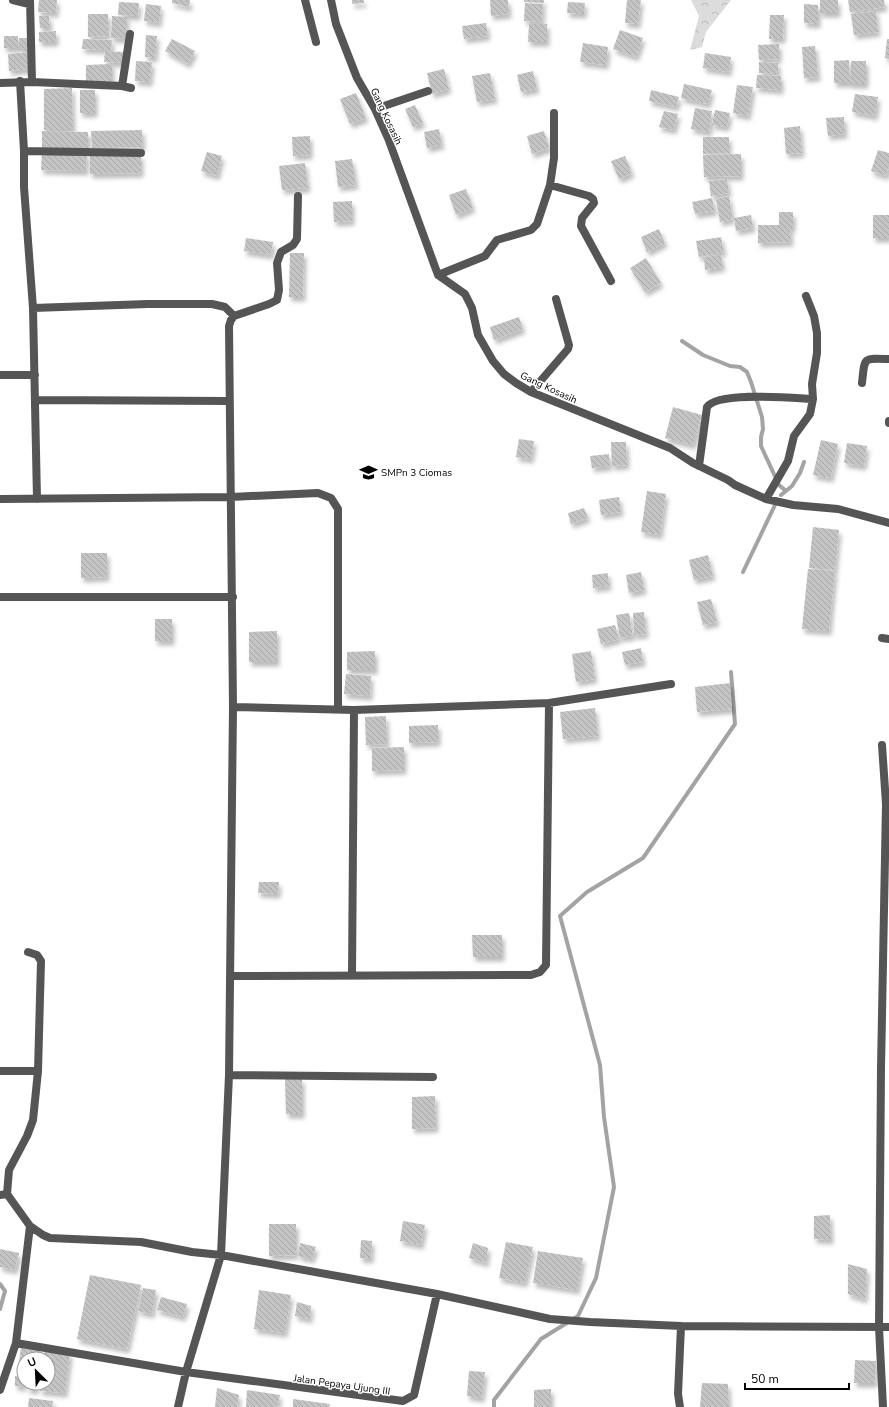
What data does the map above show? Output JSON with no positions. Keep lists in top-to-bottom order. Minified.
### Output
{"streets":{"street":["Gang Kosasih","Jalan Pepaya Ujung III"]},"places":{"school or university":["SMPn 3 Ciomas"]},"scale_bar":"50 m","north":"top left"}
